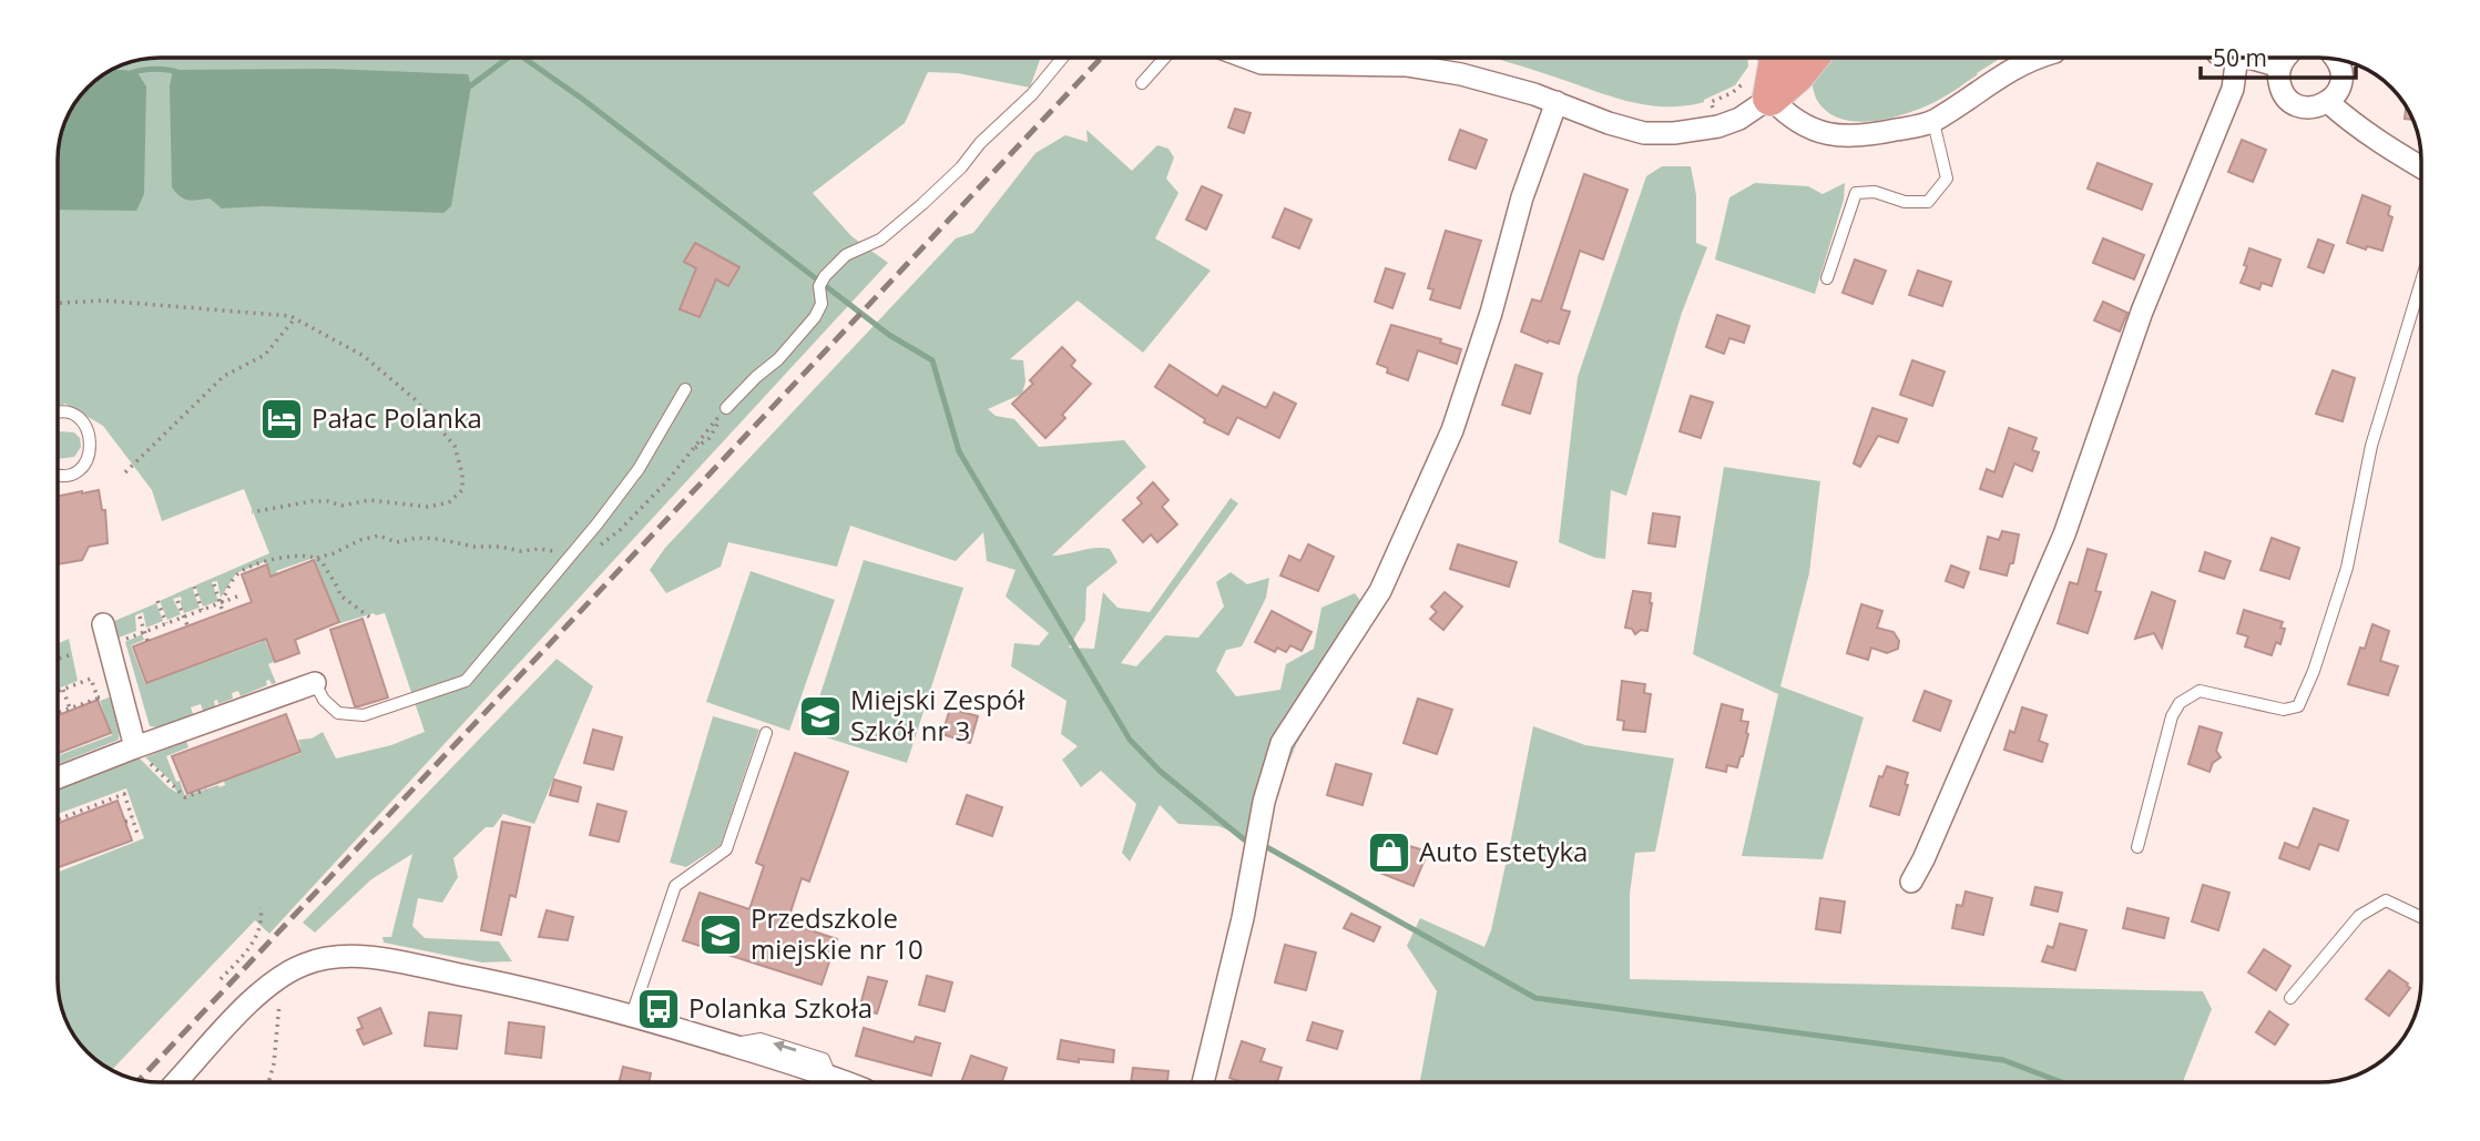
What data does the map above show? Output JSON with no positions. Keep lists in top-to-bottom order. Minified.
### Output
{"places":{"hotel":["Pałac Polanka"],"school or university":["Miejski Zespół Szkół nr 3","Przedszkole miejskie nr 10"],"shop":["Auto Estetyka"],"bus stop":["Polanka Szkoła"]},"scale_bar":"50 m"}
